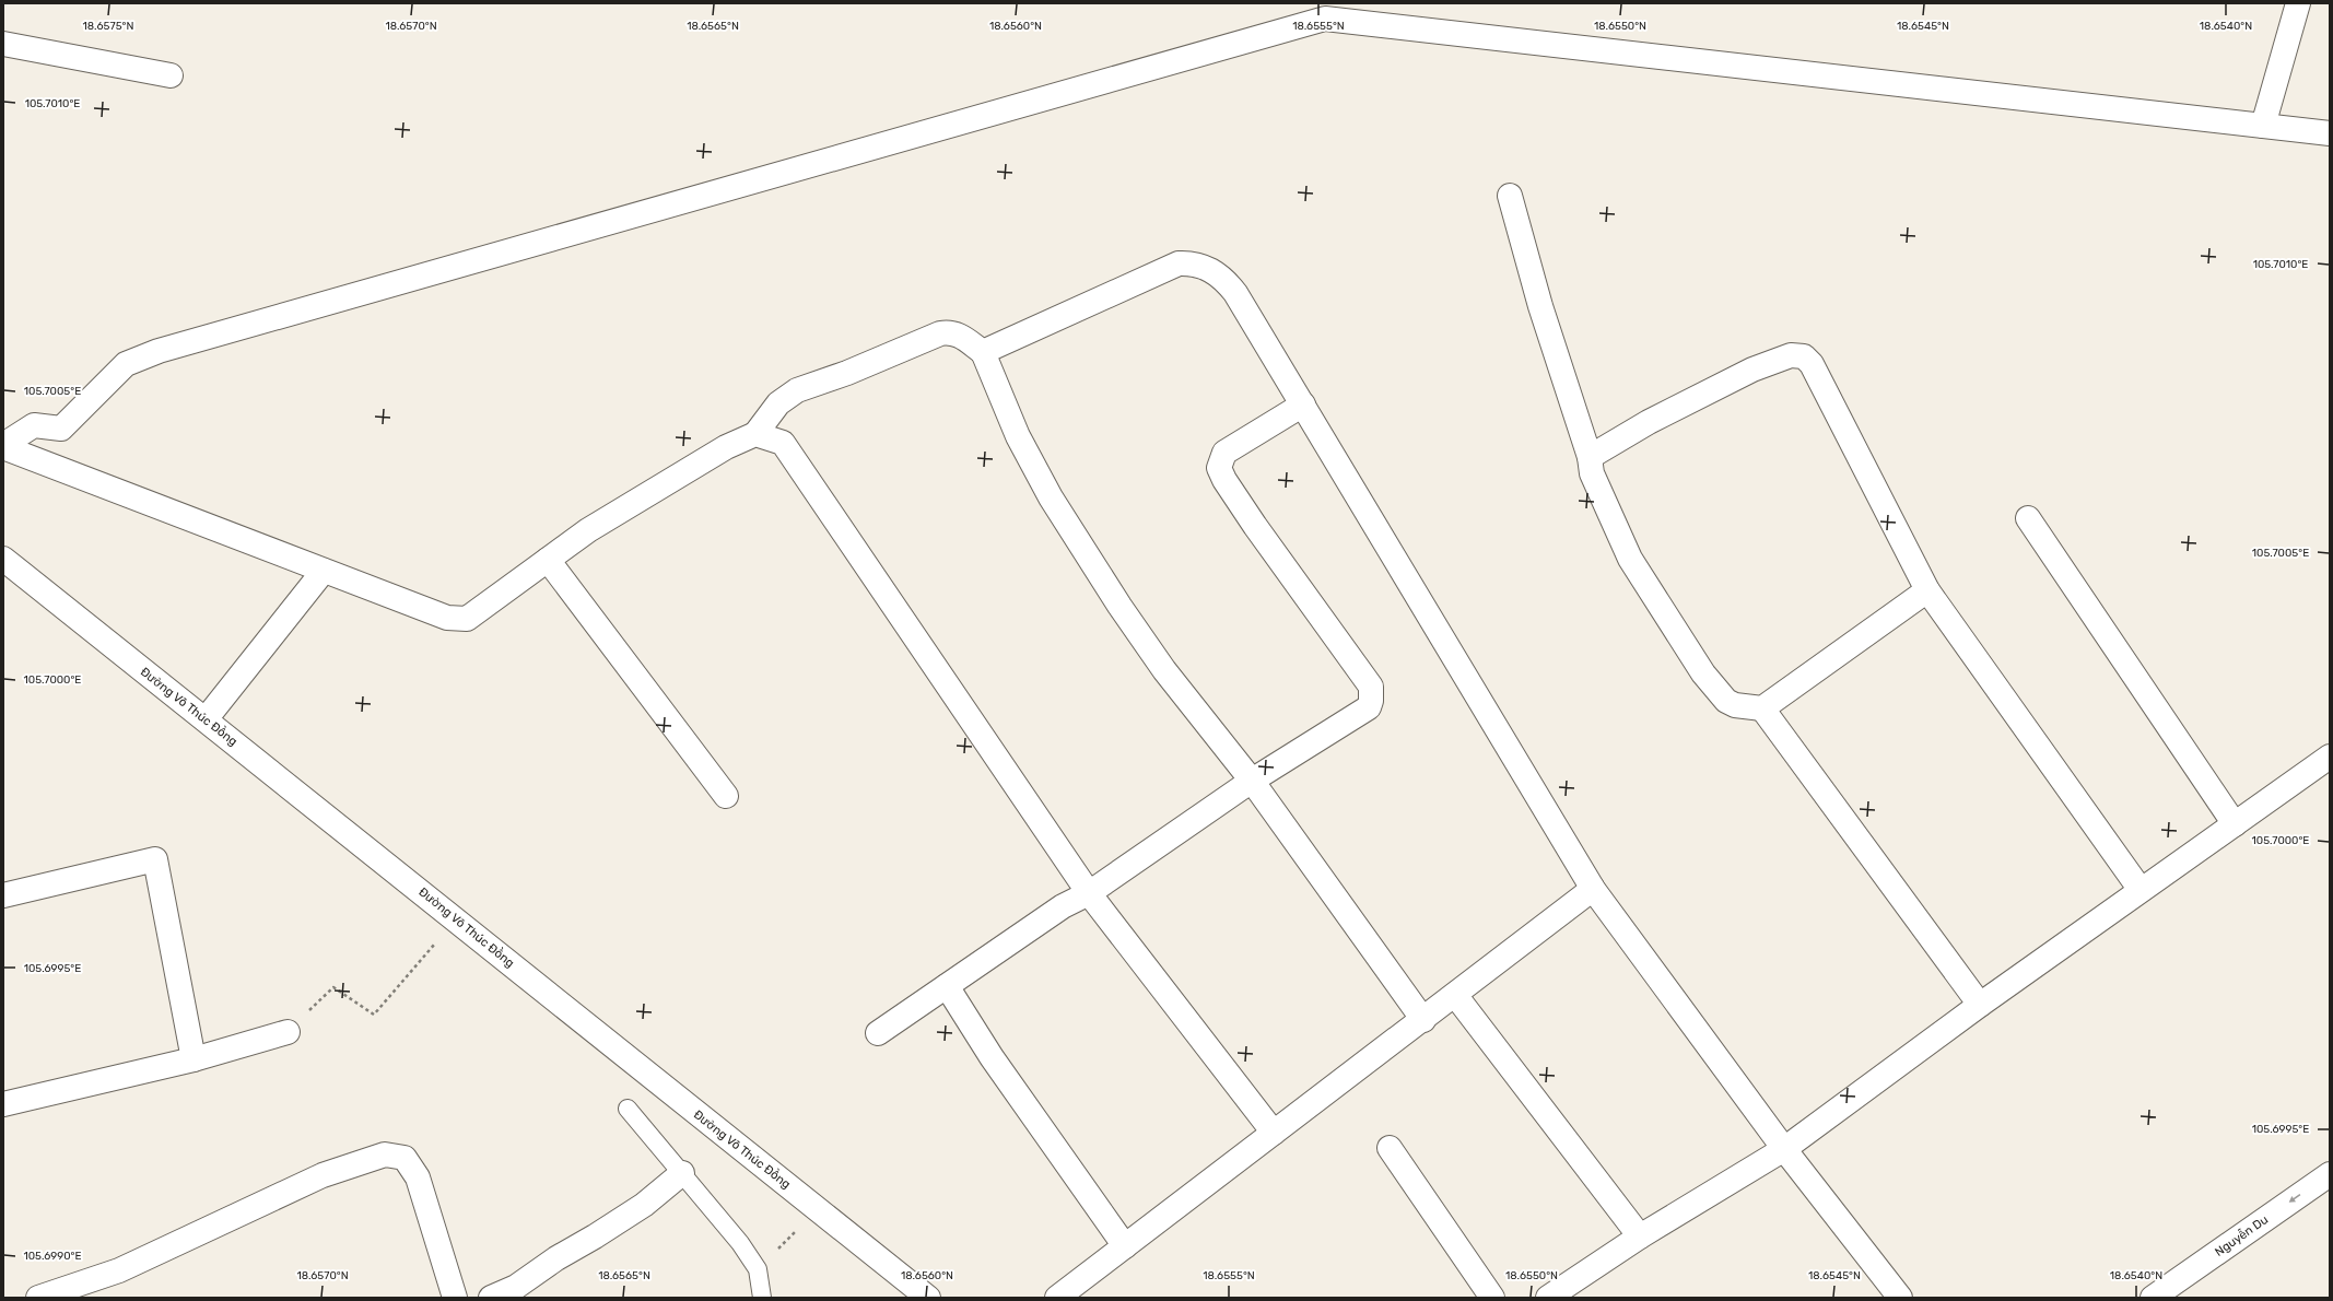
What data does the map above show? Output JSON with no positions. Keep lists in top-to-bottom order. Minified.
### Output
{"streets":{"street":["Đường Võ Thúc Đồng","Nguyễn Du"]},"one_way":["Nguyễn Du"],"coordinates":["18.6575°N","18.6570°N","18.6565°N","18.6560°N","18.6555°N","18.6550°N","18.6545°N","18.6540°N","105.7010°E","105.7005°E","105.7000°E","105.6995°E","105.6990°E"]}
